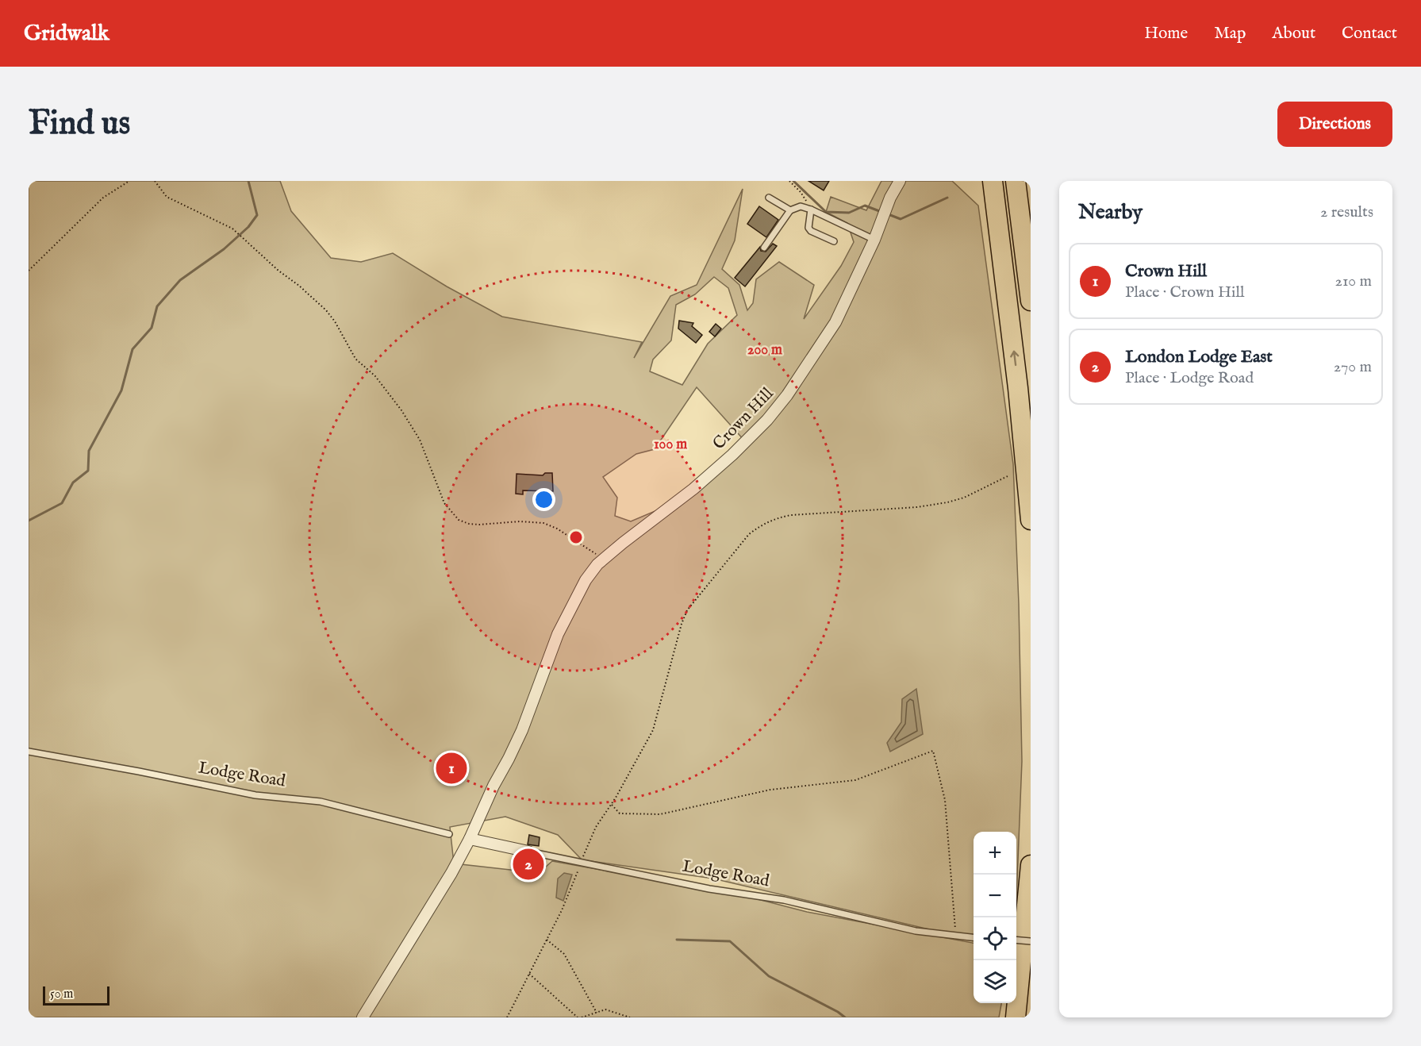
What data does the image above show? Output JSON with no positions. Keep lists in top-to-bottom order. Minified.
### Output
{"streets":{"street":["Crown Hill","Lodge Road"]},"crossings":[["Crown Hill","Lodge Road"]],"scale_bar":"50 m","page":{"header":"Gridwalk","nav":["Home","Map","About","Contact"],"buttons":"Directions","title":"Find us","heading":["Nearby","2 results"],"list":[{"mark":"1","name":"Crown Hill","note":"Place · Crown Hill","value":"210 m"},{"mark":"2","name":"London Lodge East","note":"Place · Lodge Road","value":"270 m"}],"pins":["1","2"],"map_buttons":["+","−"],"scale":"50 m"},"rings":["200 m","100 m"]}
